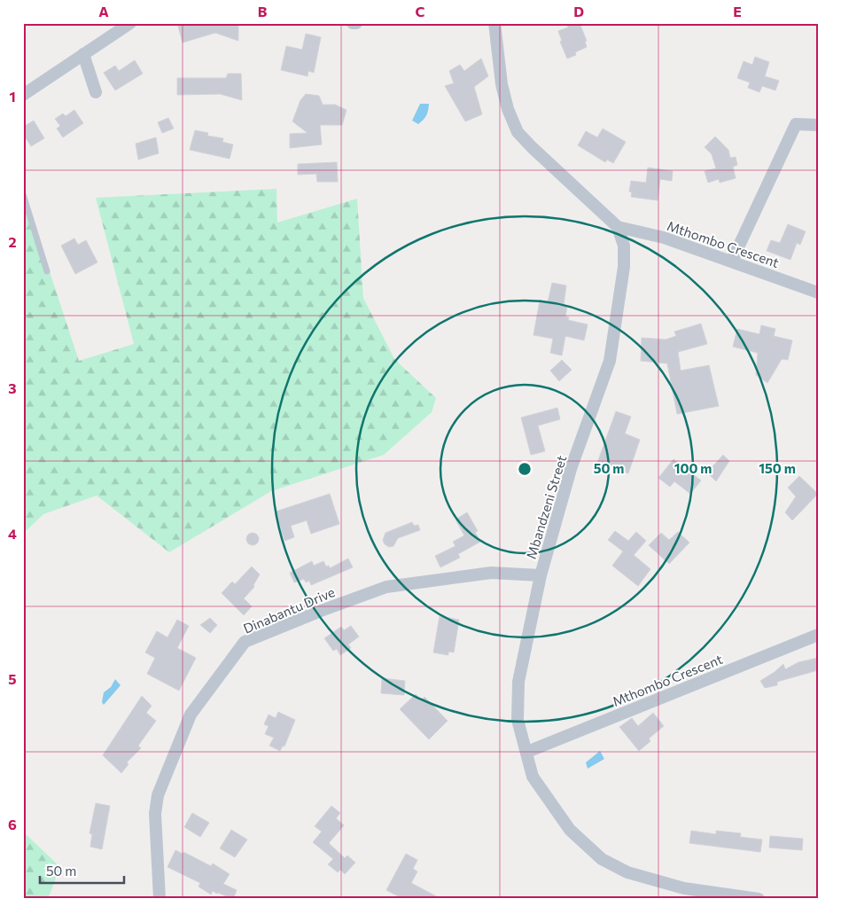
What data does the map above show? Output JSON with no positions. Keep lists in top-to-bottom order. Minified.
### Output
{"streets":{"street":["Mthombo Crescent","Mbandzeni Street","Dinabantu Drive"]},"crossings":[["Mthombo Crescent","Mbandzeni Street"],["Mbandzeni Street","Dinabantu Drive"]],"scale_bar":"50 m","grid":{"columns":["A","B","C","D","E"],"rows":["1","2","3","4","5","6"]},"rings":["50 m","100 m","150 m"]}
